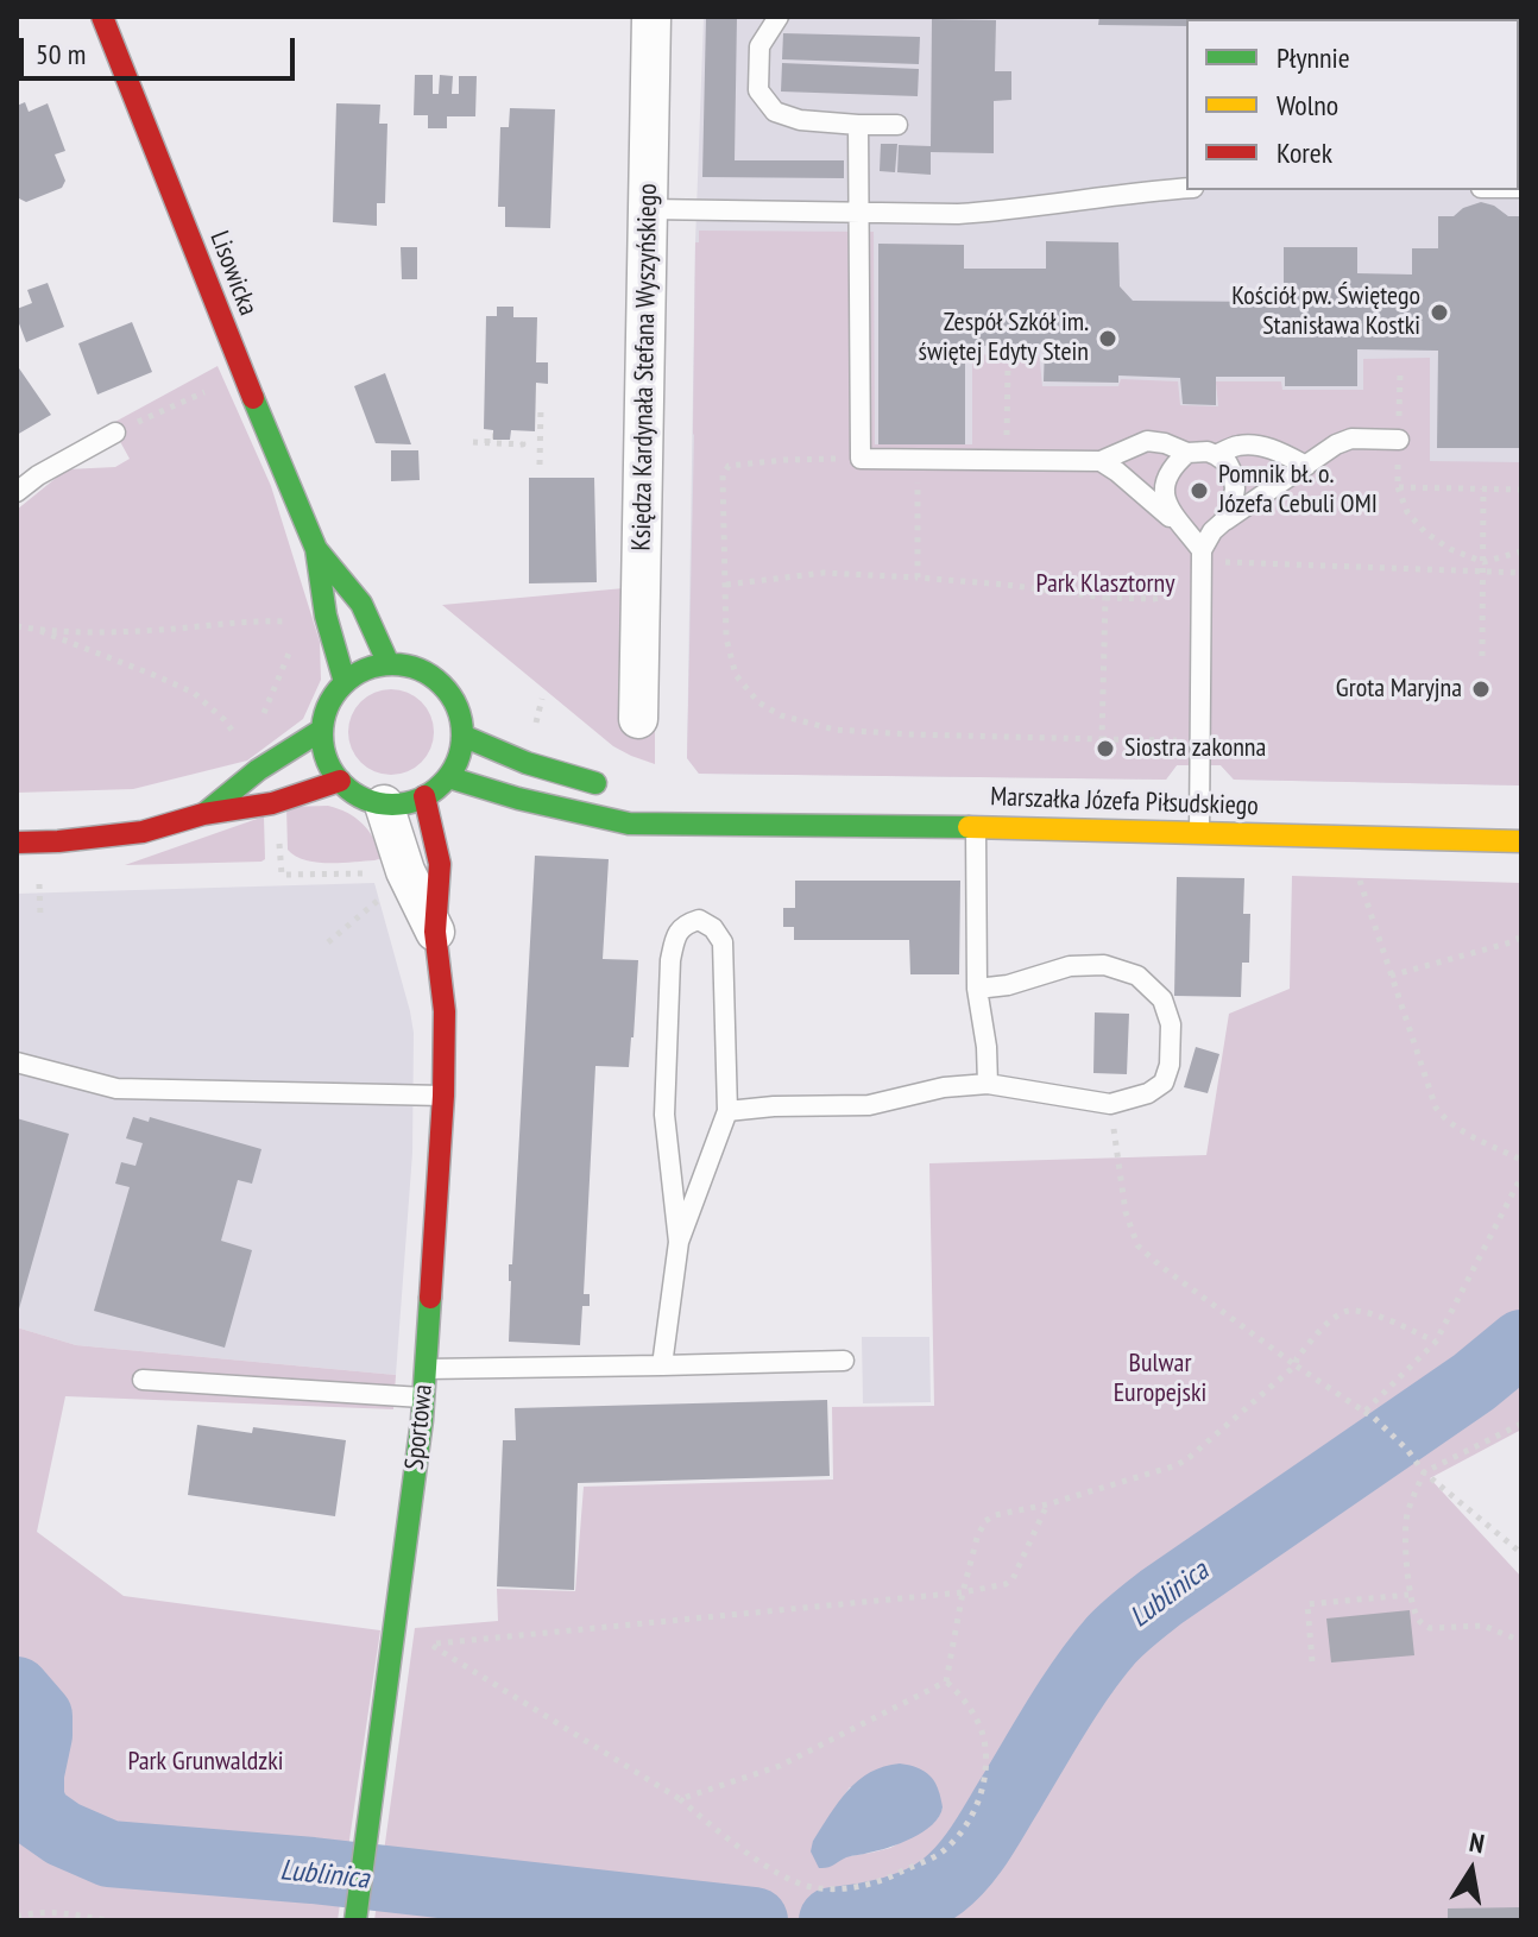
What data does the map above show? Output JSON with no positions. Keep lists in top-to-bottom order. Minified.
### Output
{"streets":{"main road":["Lisowicka","Marszałka Józefa Piłsudskiego","Sportowa"],"street":["Księdza Kardynała Stefana Wyszyńskiego"]},"crossings":[["Lisowicka","Marszałka Józefa Piłsudskiego"],["Lisowicka","Sportowa"],["Marszałka Józefa Piłsudskiego","Sportowa"]],"water":["Lublinica"],"parks":["Park Klasztorny","Bulwar Europejski","Park Grunwaldzki"],"places":["Kościół pw. Świętego Stanisława Kostki","Zespół Szkół im. świętej Edyty Stein","Pomnik bł. o. Józefa Cebuli OMI","Grota Maryjna","Siostra zakonna"],"legend":["Płynnie","Wolno","Korek"],"scale_bar":"50 m","north":"top"}
